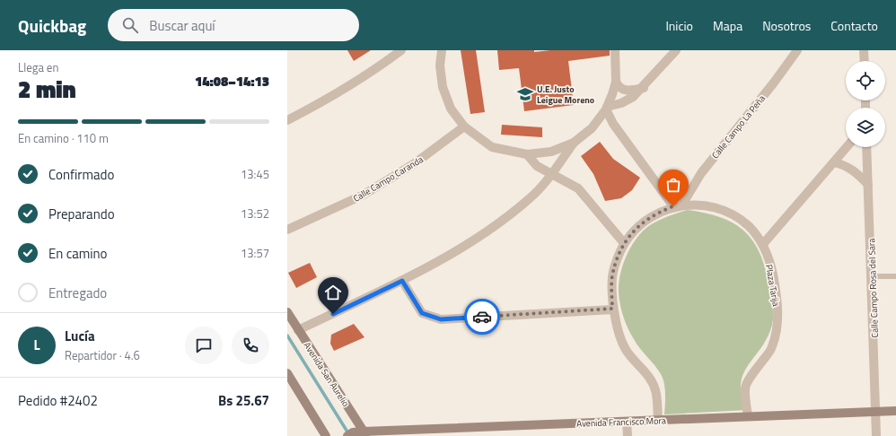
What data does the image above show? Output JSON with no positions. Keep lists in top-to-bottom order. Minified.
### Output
{"streets":{"street":["Calle Campo La Peña","Calle Campo Caranda","Plaza Tarija","Calle Campo Rosa del Sara","Avenida San Aurelio","Avenida Francisco Mora"]},"crossings":[["Calle Campo La Peña","Plaza Tarija"],["Plaza Tarija","Avenida Francisco Mora"],["Calle Campo Rosa del Sara","Avenida Francisco Mora"],["Avenida San Aurelio","Avenida Francisco Mora"]],"places":{"school or university":["U.E. Justo Leigue Moreno"]},"page":{"header":"Quickbag","search":"Buscar aquí","nav":["Inicio","Mapa","Nosotros","Contacto"],"heading":["2 min","Llega en","14:08–14:13"],"panel":["Lucía","Repartidor · 4.6","Pedido #2402","Bs 25.67"],"bar":"En camino · 110 m","list":[["Confirmado","13:45"],["Preparando","13:52"],["En camino","13:57"],"Entregado"],"round":"L"}}
